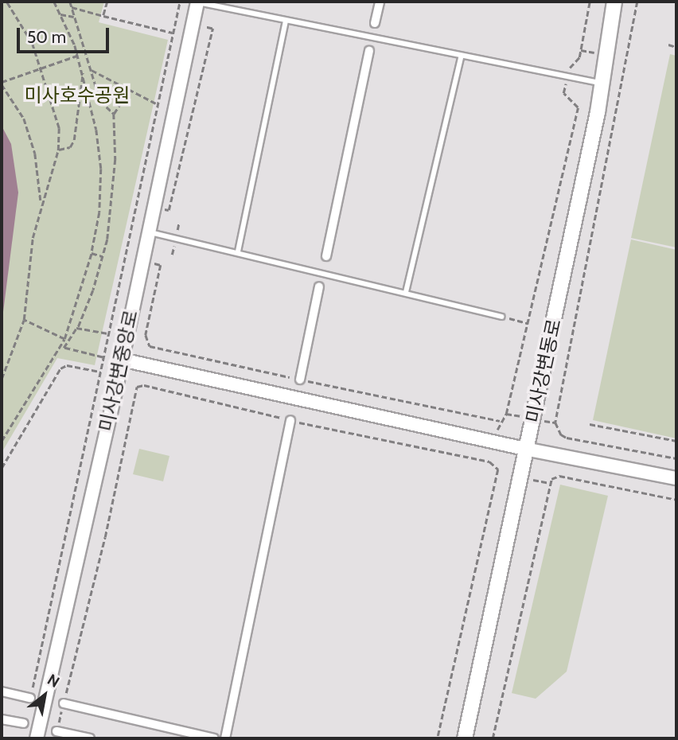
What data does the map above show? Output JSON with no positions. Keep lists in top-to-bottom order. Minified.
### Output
{"streets":{"main road":["미사강변동로"],"street":["미사강변중앙로"]},"parks":["미사호수공원"],"scale_bar":"50 m","north":"top right"}
